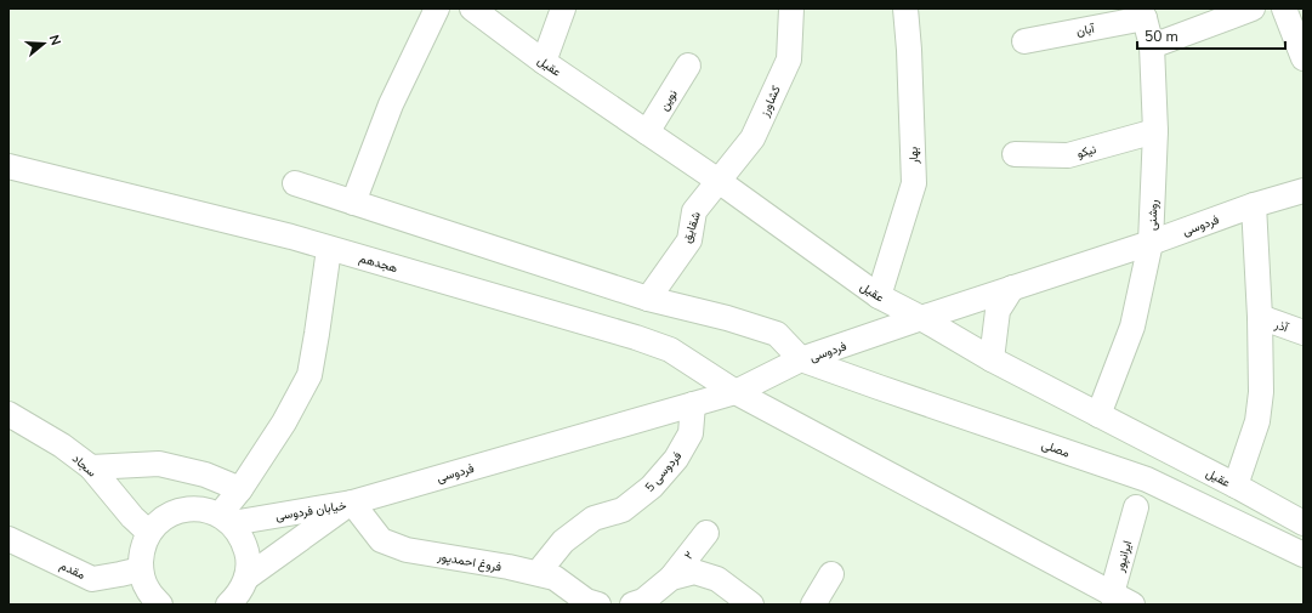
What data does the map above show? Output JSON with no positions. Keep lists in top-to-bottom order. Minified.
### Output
{"streets":{"street":["آبان","عقیل","نوین","کشاورز","نیکو","بهار","روشنی","فردوسی","شقایق","هجدهم","آذر","مصلی","سجاد","5 فردوسی","خیابان فردوسی","۲","ایرانپور","فروغ احمدپور","مقدم"]},"crossings":[["آبان","روشنی"],["عقیل","نوین"],["عقیل","کشاورز"],["عقیل","بهار"],["عقیل","روشنی"],["عقیل","فردوسی"],["عقیل","شقایق"],["کشاورز","شقایق"],["نیکو","روشنی"],["روشنی","فردوسی"],["فردوسی","هجدهم"],["فردوسی","مصلی"],["فردوسی","5 فردوسی"],["فردوسی","خیابان فردوسی"],["فردوسی","فروغ احمدپور"],["هجدهم","ایرانپور"],["5 فردوسی","فروغ احمدپور"],["خیابان فردوسی","فروغ احمدپور"]],"scale_bar":"50 m","north":"right"}
